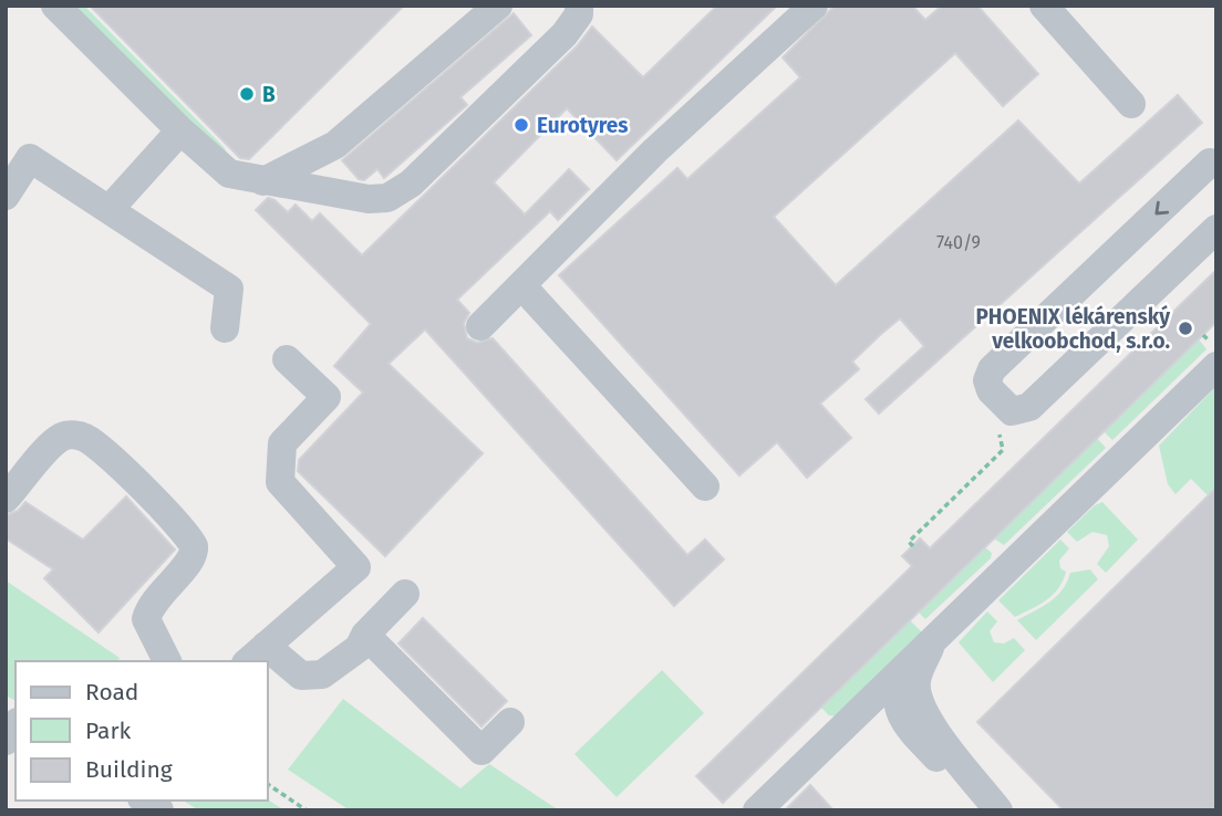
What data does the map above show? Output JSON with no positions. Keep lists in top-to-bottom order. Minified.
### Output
{"places":["B","Eurotyres","PHOENIX lékárenský velkoobchod, s.r.o."],"house_numbers":["740/9"],"legend":["Road","Park","Building"]}
